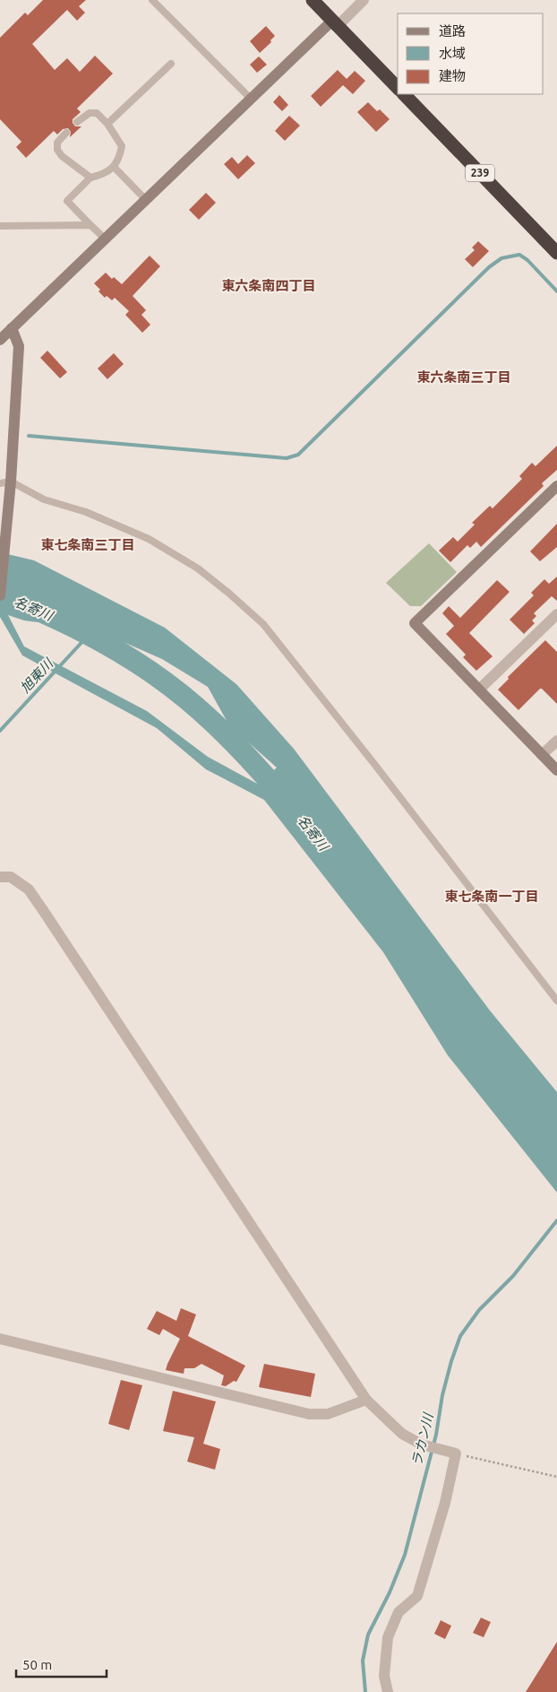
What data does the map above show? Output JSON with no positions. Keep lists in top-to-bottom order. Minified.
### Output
{"streets":{"highway":["239"]},"districts":["東六条南四丁目","東六条南三丁目","東七条南三丁目","東七条南一丁目"],"water":["名寄川","旭東川","ラカン川"],"legend":["道路","水域","建物"],"scale_bar":"50 m"}
